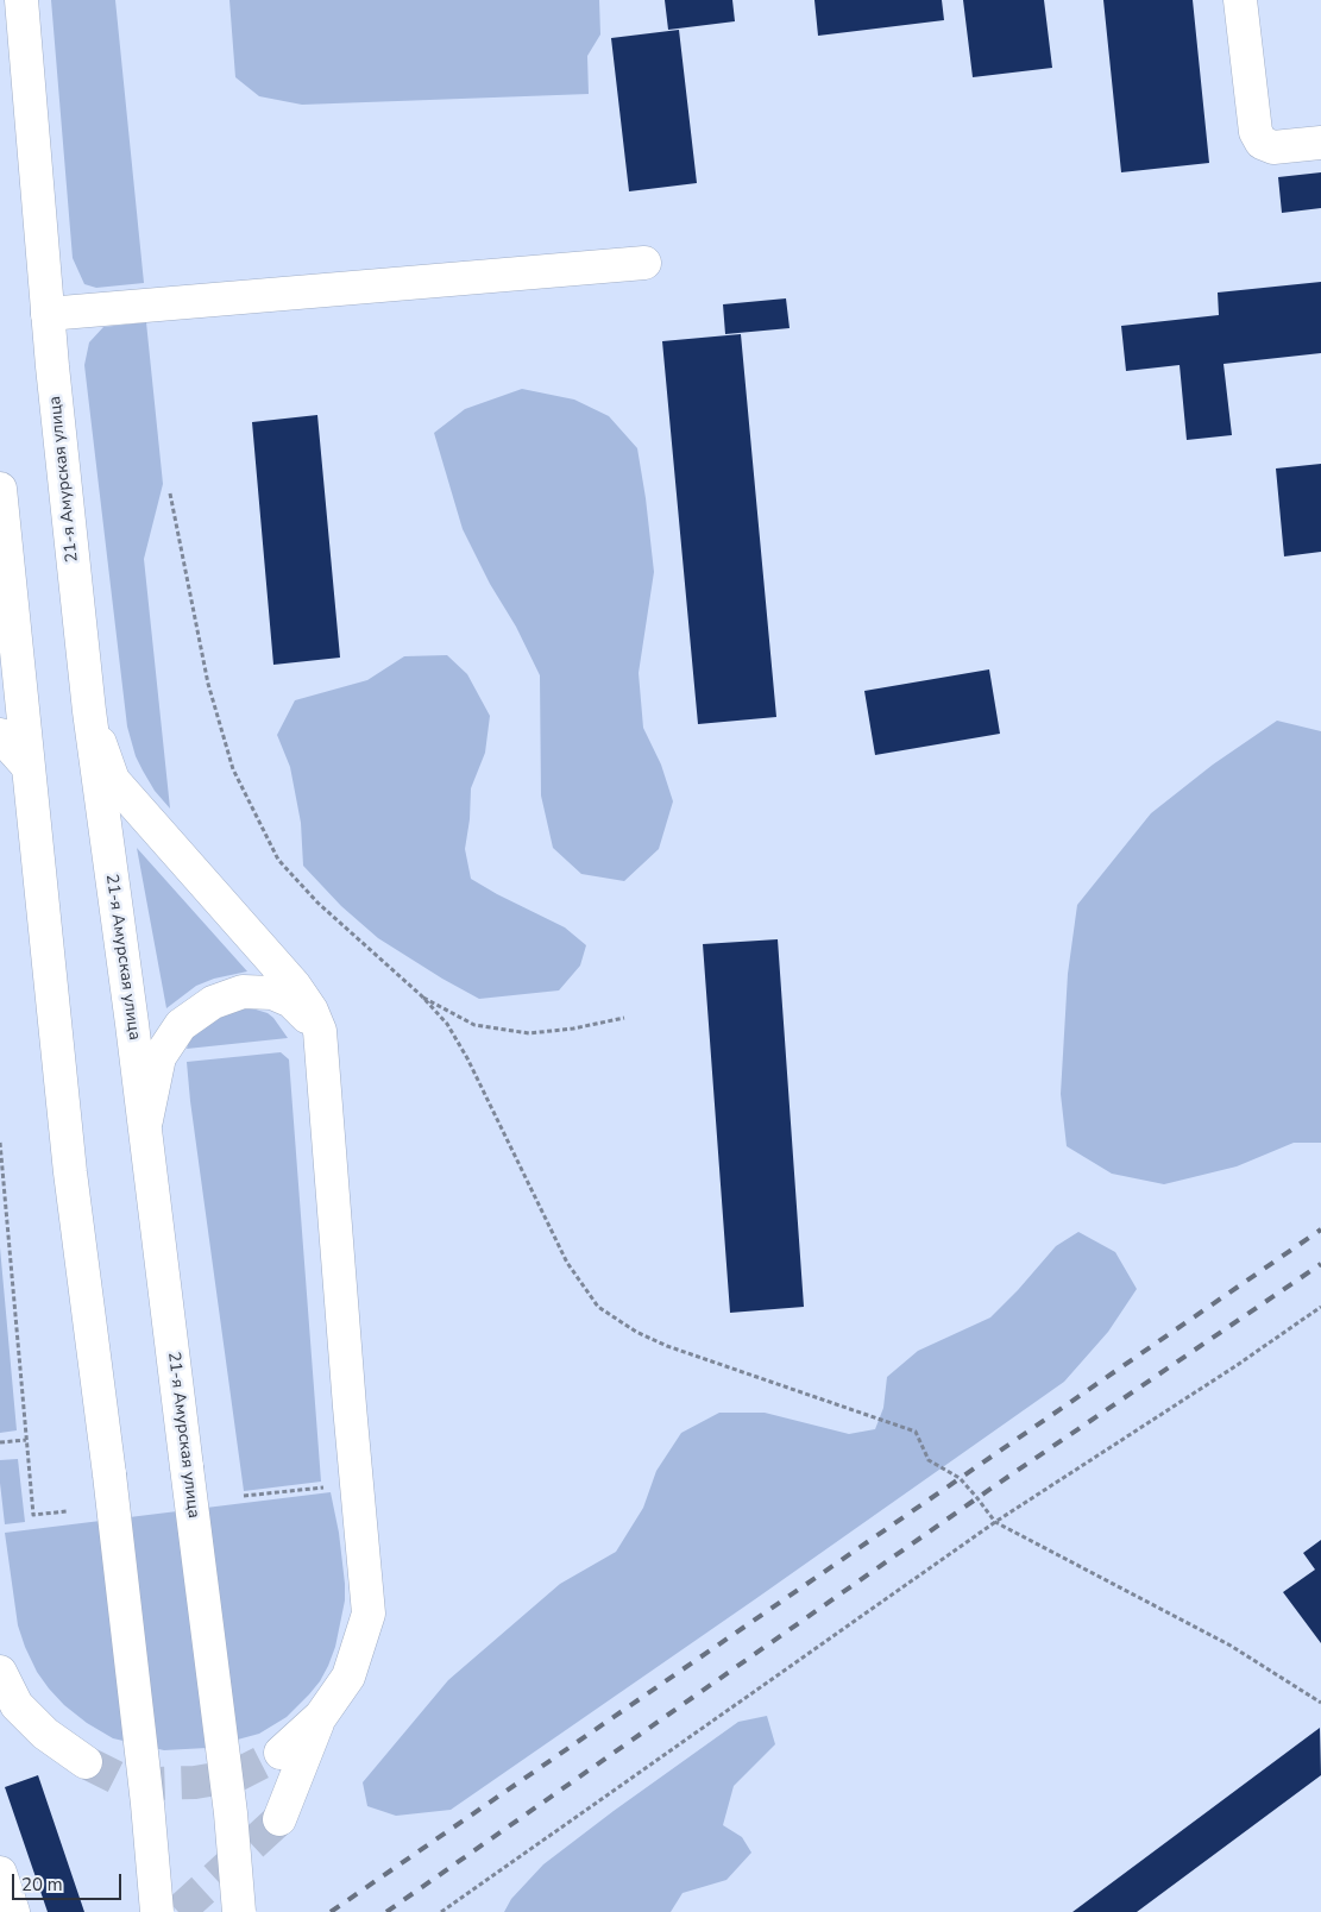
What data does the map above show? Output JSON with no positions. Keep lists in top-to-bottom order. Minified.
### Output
{"streets":{"main road":["21-я Амурская улица"]},"scale_bar":"20 m"}
